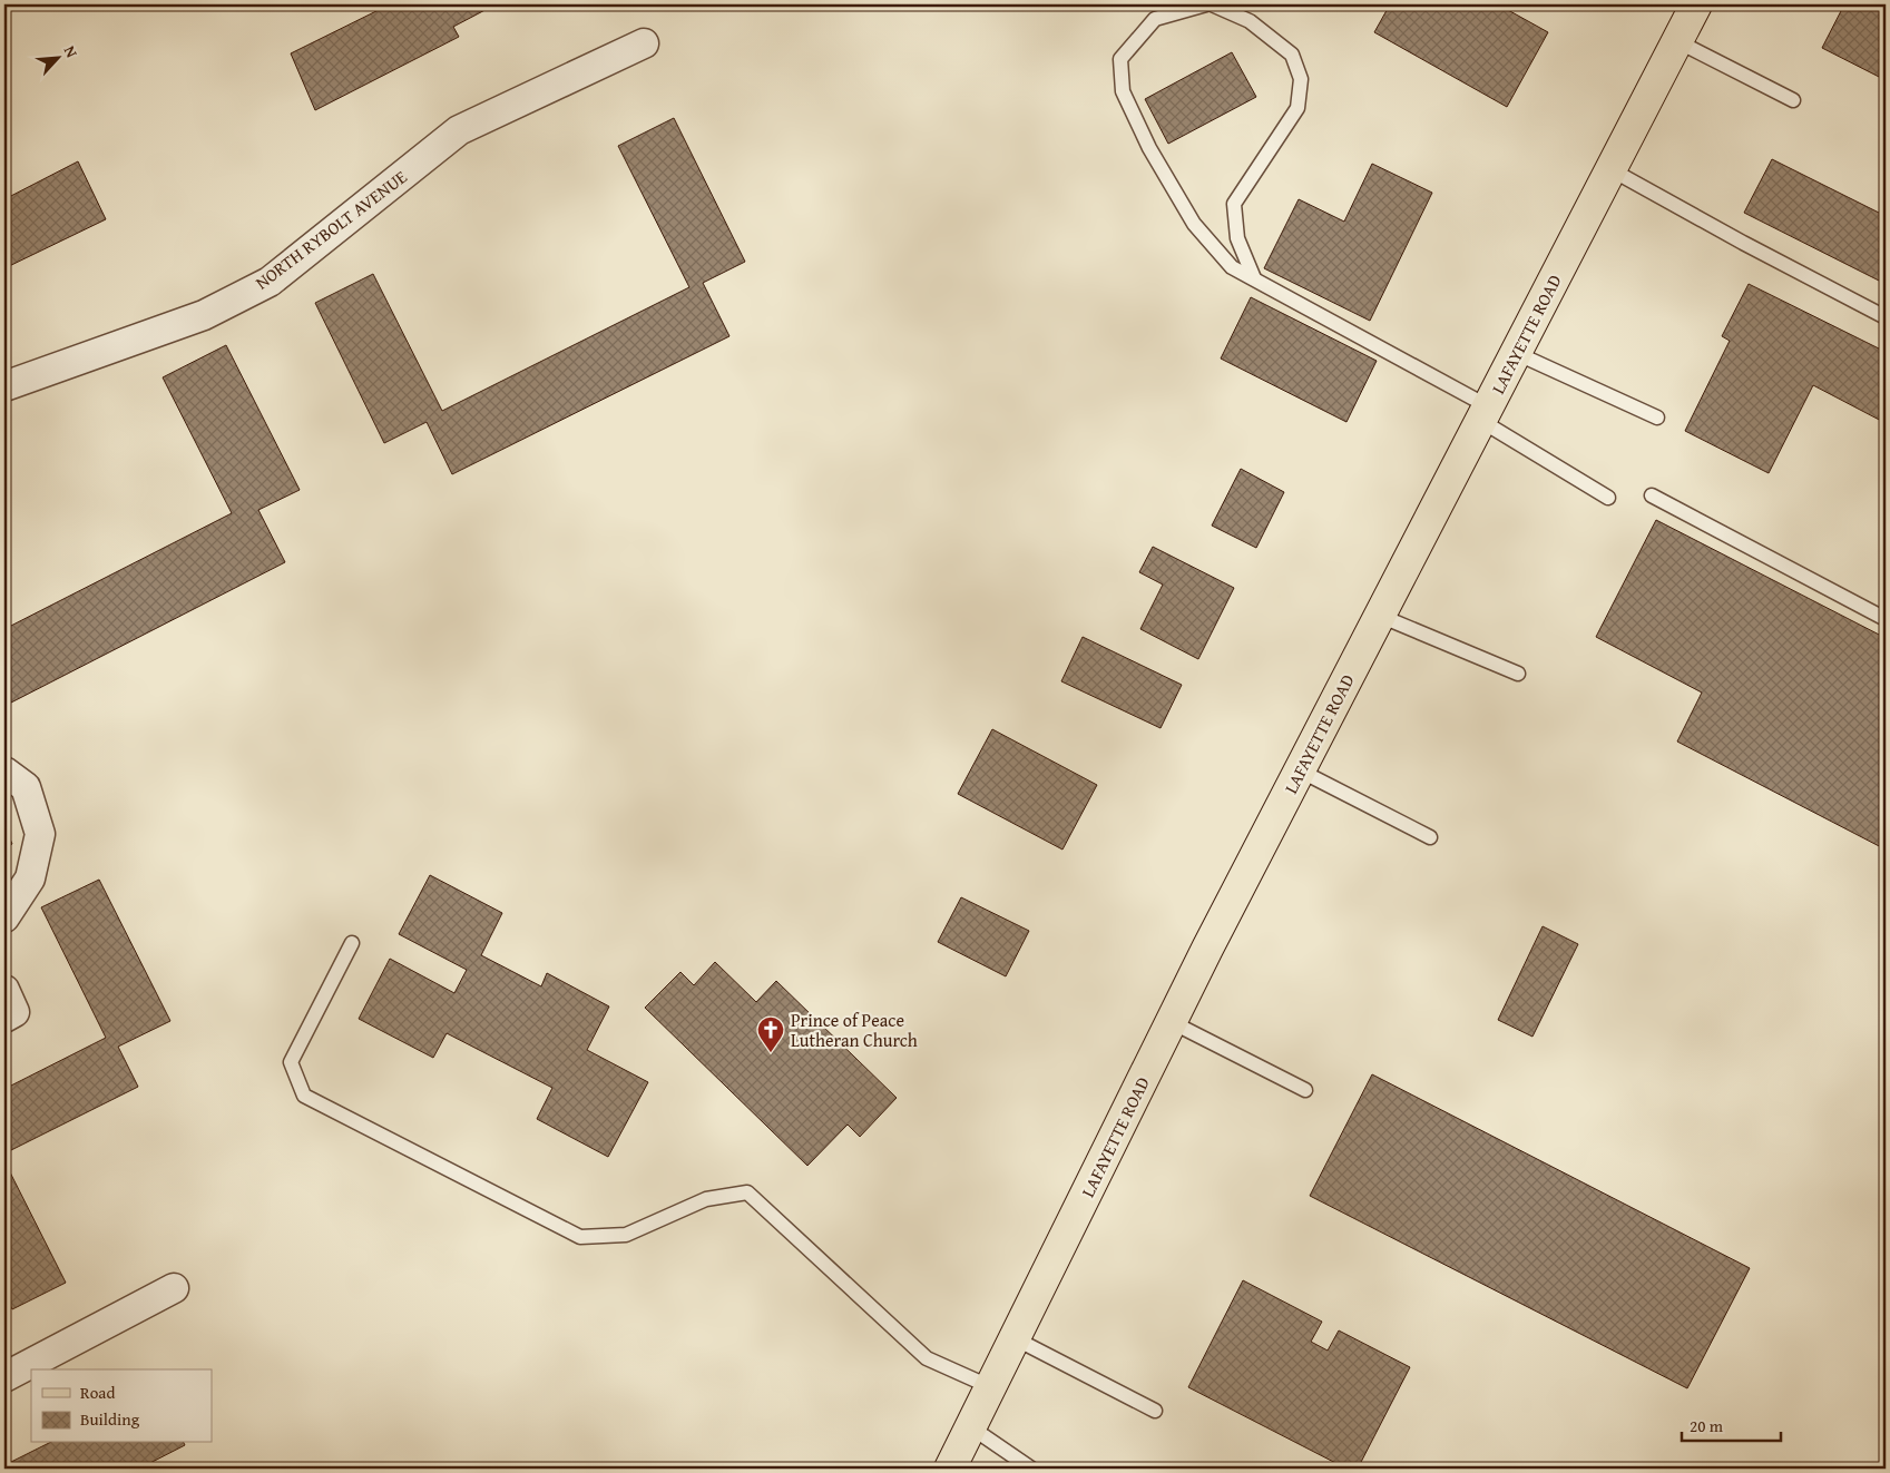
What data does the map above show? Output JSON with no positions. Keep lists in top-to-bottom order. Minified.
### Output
{"streets":{"main road":["LAFAYETTE ROAD"],"street":["NORTH RYBOLT AVENUE"]},"places":{"church":["Prince of Peace Lutheran Church"]},"legend":["Road","Building"],"scale_bar":"20 m","north":"top right"}
